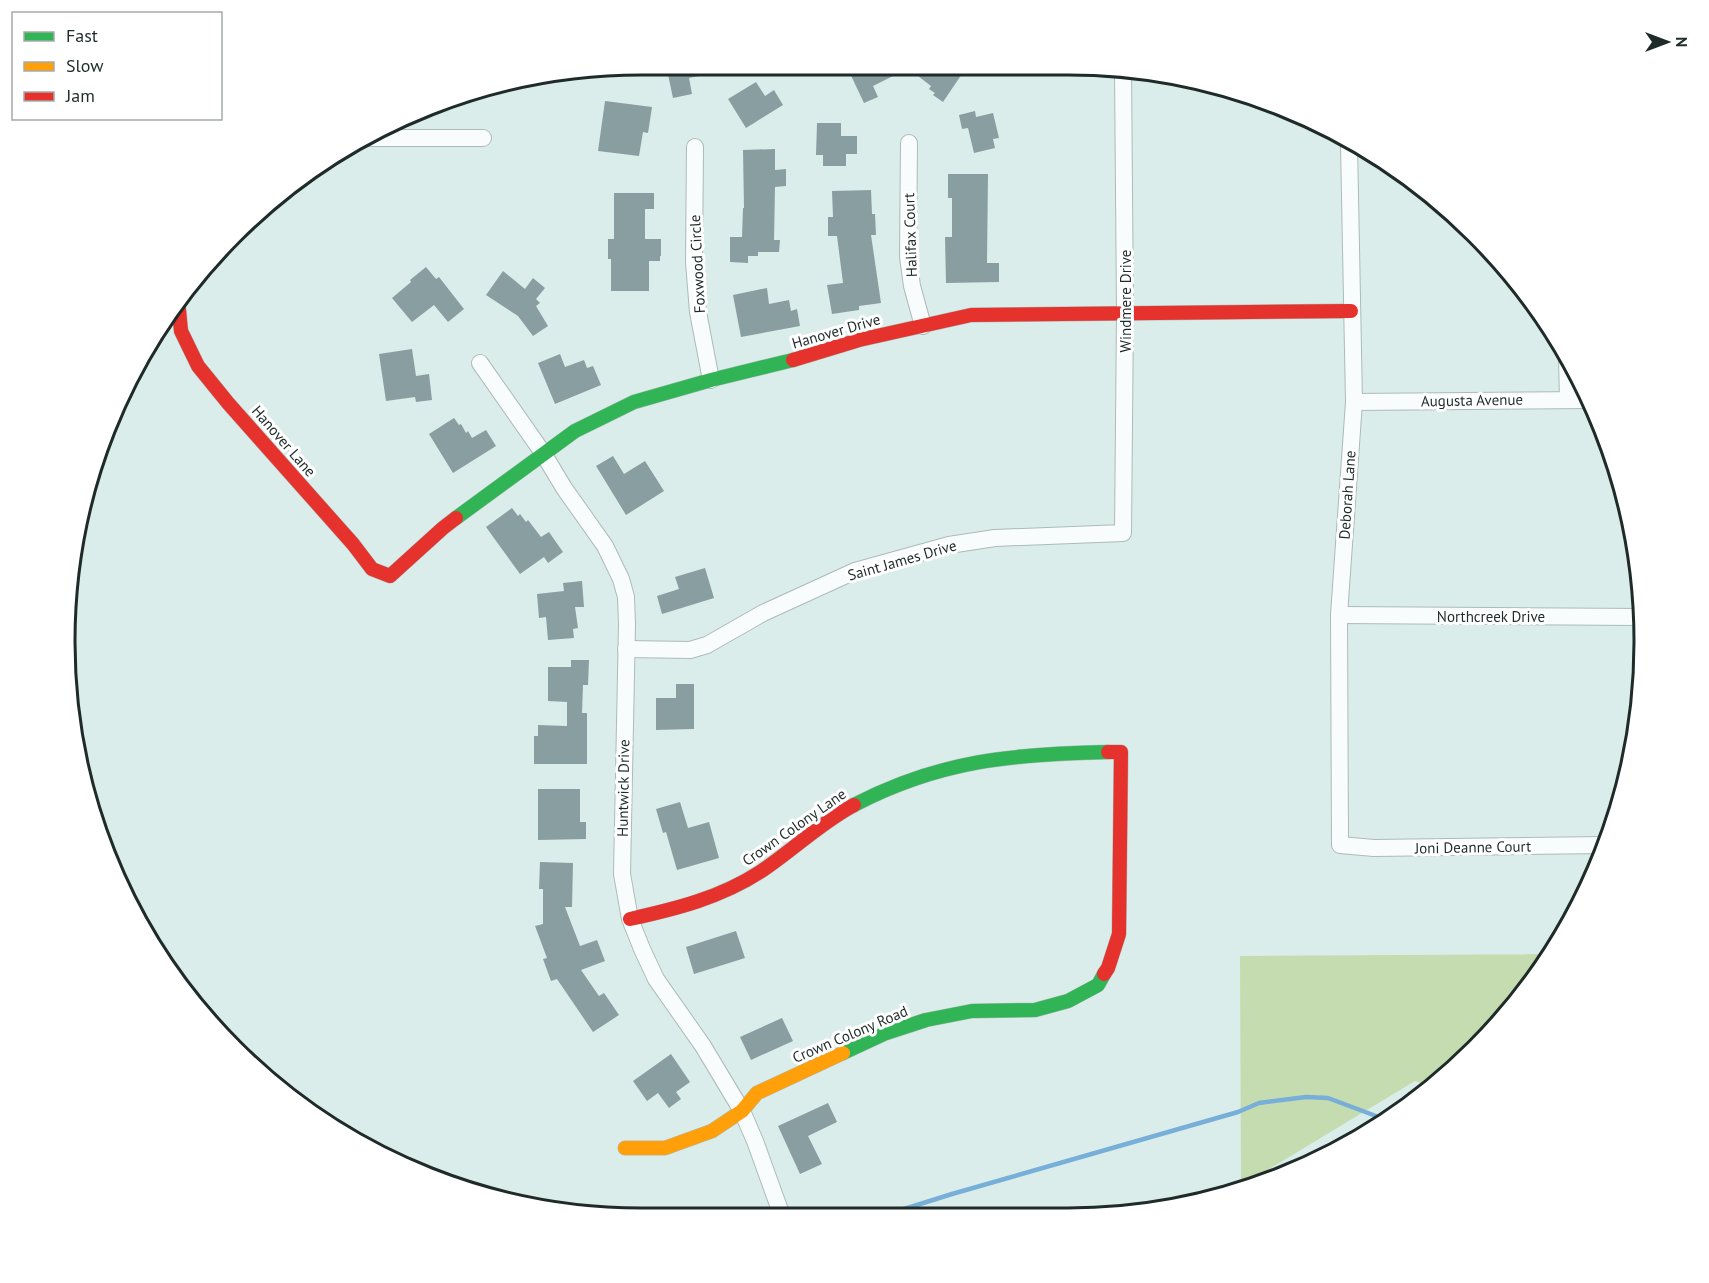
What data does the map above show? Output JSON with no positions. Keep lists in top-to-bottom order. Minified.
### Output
{"streets":{"street":["Halifax Court","Foxwood Circle","Windmere Drive","Hanover Drive","Augusta Avenue","Hanover Lane","Deborah Lane","Saint James Drive","Northcreek Drive","Huntwick Drive","Crown Colony Lane","Joni Deanne Court","Crown Colony Road"]},"crossings":[["Halifax Court","Hanover Drive"],["Foxwood Circle","Hanover Drive"],["Windmere Drive","Hanover Drive"],["Windmere Drive","Saint James Drive"],["Hanover Drive","Hanover Lane"],["Hanover Drive","Deborah Lane"],["Hanover Drive","Huntwick Drive"],["Augusta Avenue","Deborah Lane"],["Deborah Lane","Northcreek Drive"],["Deborah Lane","Joni Deanne Court"],["Saint James Drive","Huntwick Drive"],["Huntwick Drive","Crown Colony Lane"],["Huntwick Drive","Crown Colony Road"],["Crown Colony Lane","Crown Colony Road"]],"legend":["Fast","Slow","Jam"],"north":"right"}
